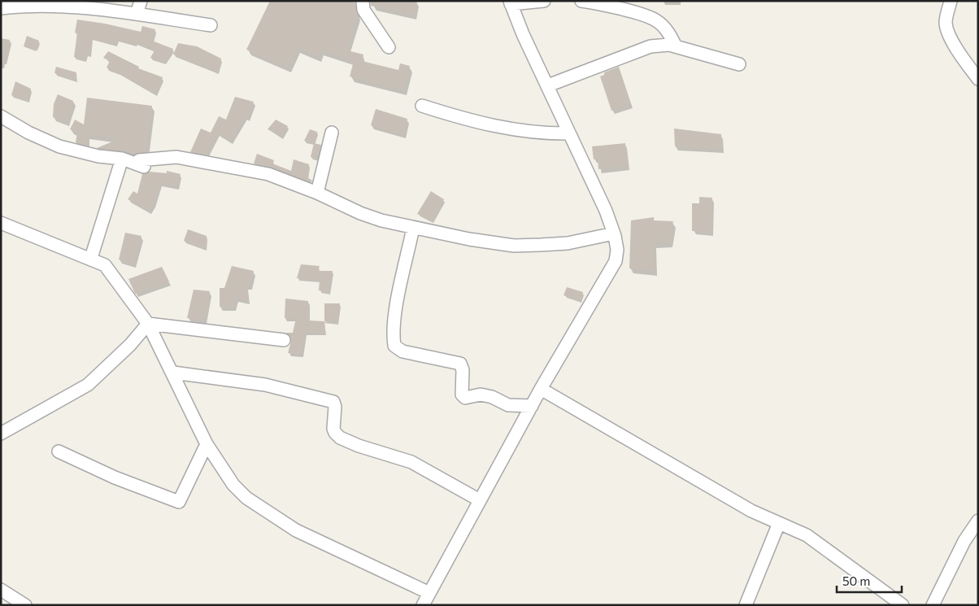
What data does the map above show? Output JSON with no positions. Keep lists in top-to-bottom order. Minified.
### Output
{"scale_bar":"50 m"}
